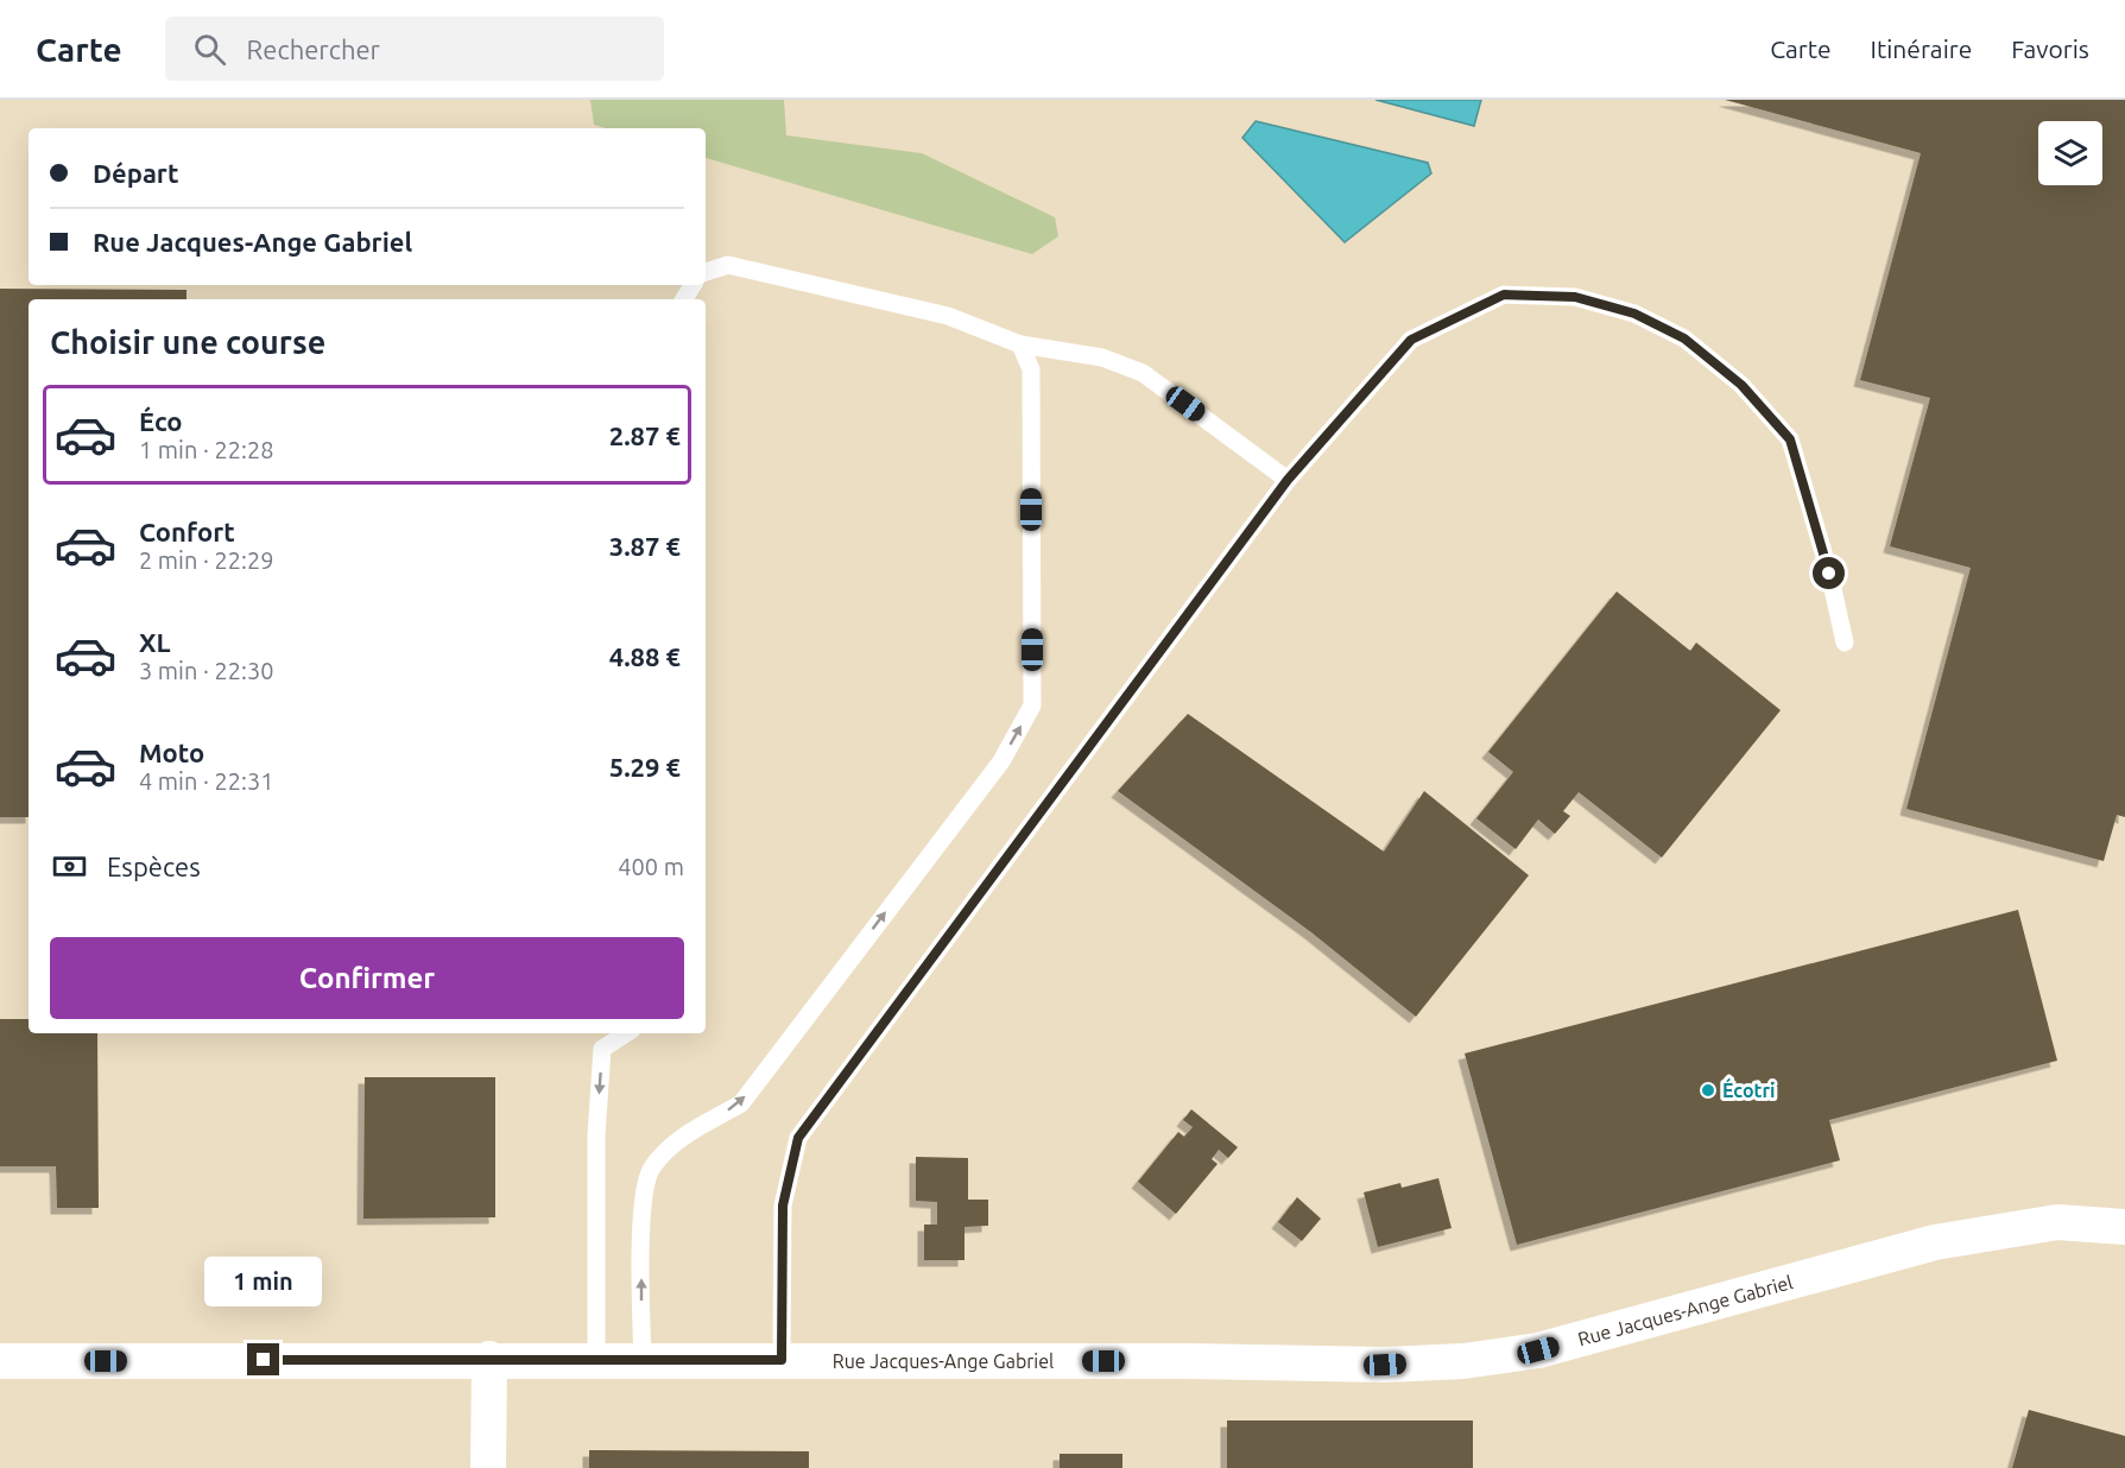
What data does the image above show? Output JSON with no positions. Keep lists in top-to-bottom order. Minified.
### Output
{"streets":{"street":["Rue Jacques-Ange Gabriel"]},"places":["Écotri"],"page":{"header":"Carte","search":"Rechercher","nav":["Carte","Itinéraire","Favoris"],"banner":["Départ","Rue Jacques-Ange Gabriel"],"heading":"Choisir une course","list":[{"name":"Éco","note":"1 min · 22:28","value":"2.87 €"},{"name":"Confort","note":"2 min · 22:29","value":"3.87 €"},{"name":"XL","note":"3 min · 22:30","value":"4.88 €"},{"name":"Moto","note":"4 min · 22:31","value":"5.29 €"}],"pay":["Espèces","400 m"],"buttons":"Confirmer","bubble":"1 min"}}
